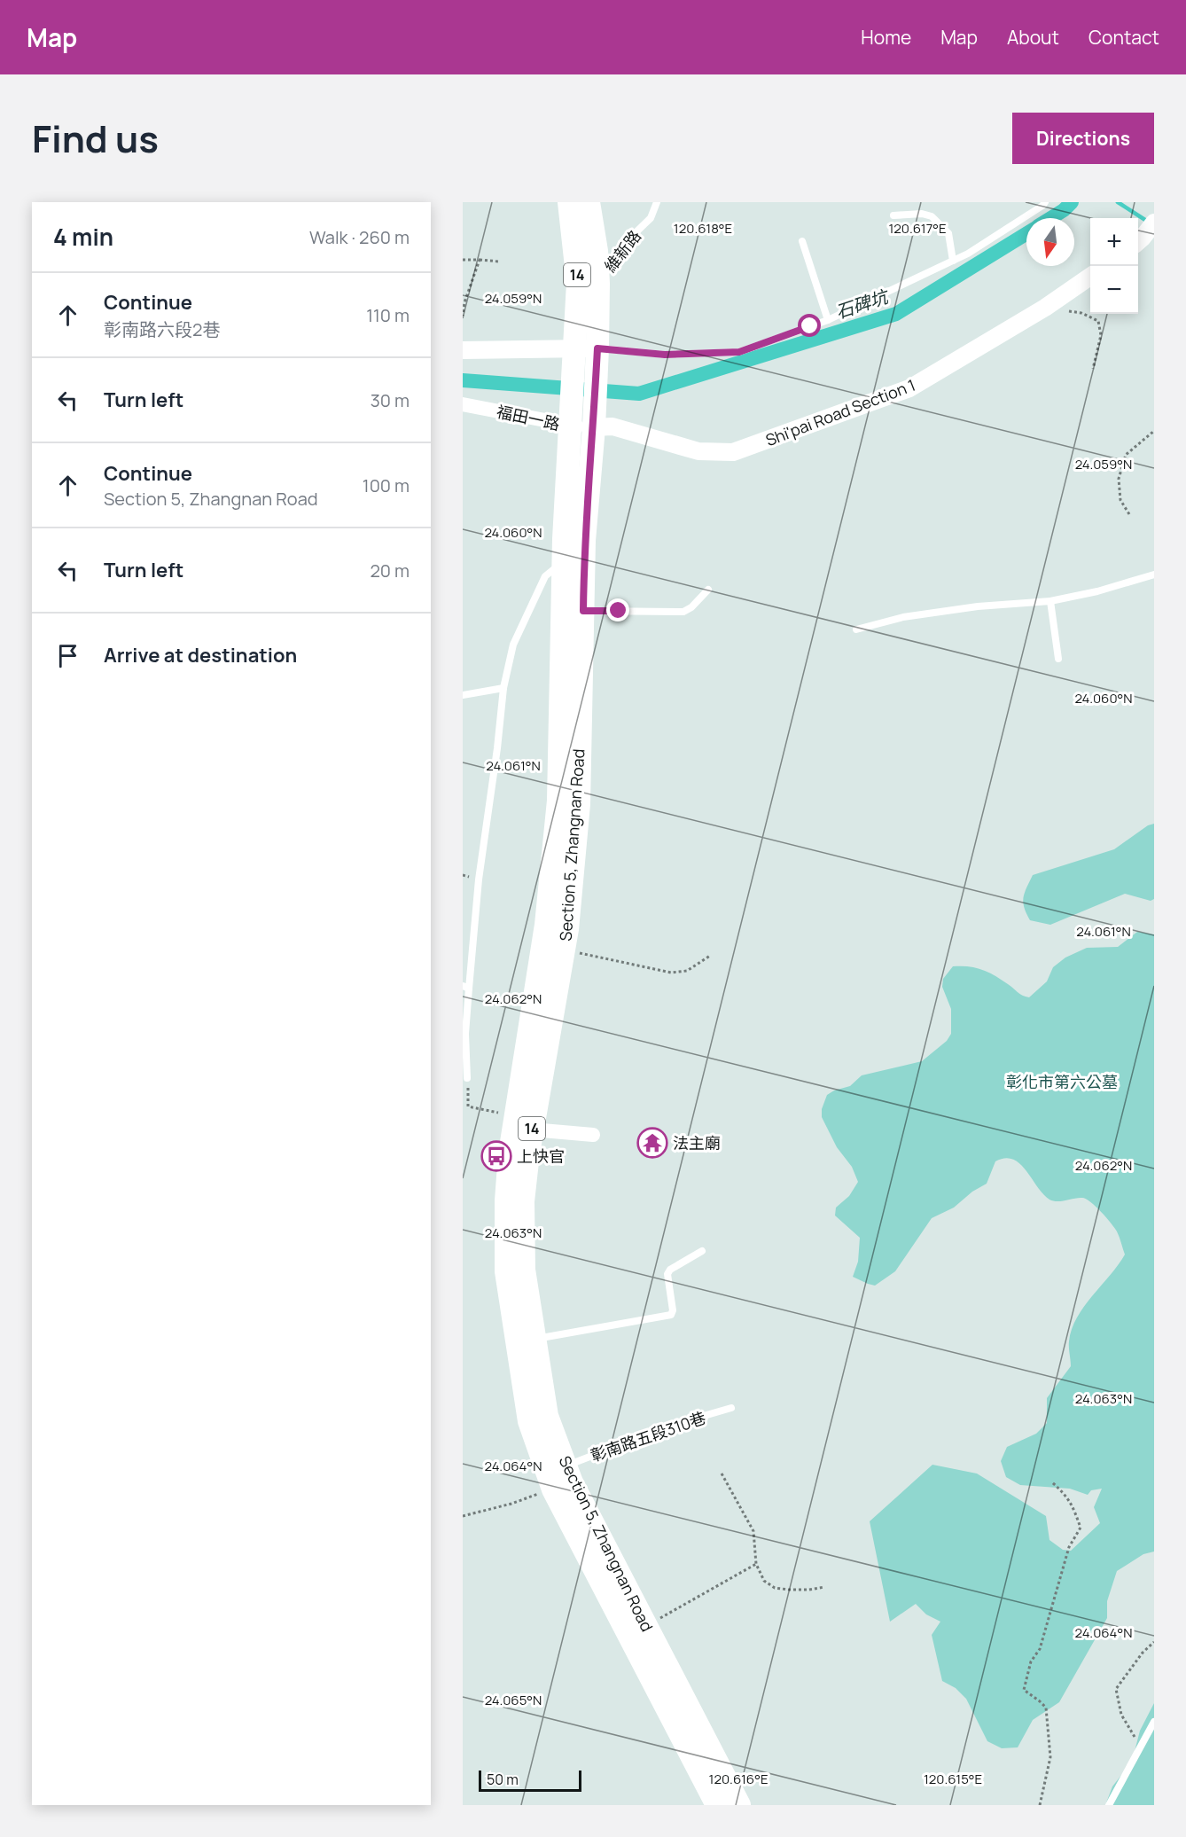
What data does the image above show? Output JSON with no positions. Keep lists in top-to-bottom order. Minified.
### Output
{"streets":{"main road":["14","Section 5, Zhangnan Road"],"street":["Shi'pai Road Section 1","福田一路"],"lane":["維新路","彰南路五段310巷"]},"crossings":[["維新路","14"],["14","Shi'pai Road Section 1"],["14","福田一路"],["14","Section 5, Zhangnan Road"],["Shi'pai Road Section 1","福田一路"],["Shi'pai Road Section 1","Section 5, Zhangnan Road"],["福田一路","Section 5, Zhangnan Road"],["Section 5, Zhangnan Road","彰南路五段310巷"]],"water":["石碑坑"],"parks":["彰化市第六公墓"],"places":{"temple":["法主廟"],"bus stop":["上快官"]},"scale_bar":"50 m","north":"bottom","page":{"header":"Map","nav":["Home","Map","About","Contact"],"title":"Find us","buttons":"Directions","heading":["4 min","Walk · 260 m"],"map_buttons":["+","−"],"list":[["Continue","彰南路六段2巷","110 m"],["Turn left","30 m"],["Continue","Section 5, Zhangnan Road","100 m"],["Turn left","20 m"],"Arrive at destination"],"scale":"50 m"},"coordinates":["120.618°E","120.617°E","24.059°N","24.060°N","24.061°N","24.062°N","24.063°N","24.064°N","24.065°N","120.616°E","120.615°E"]}
